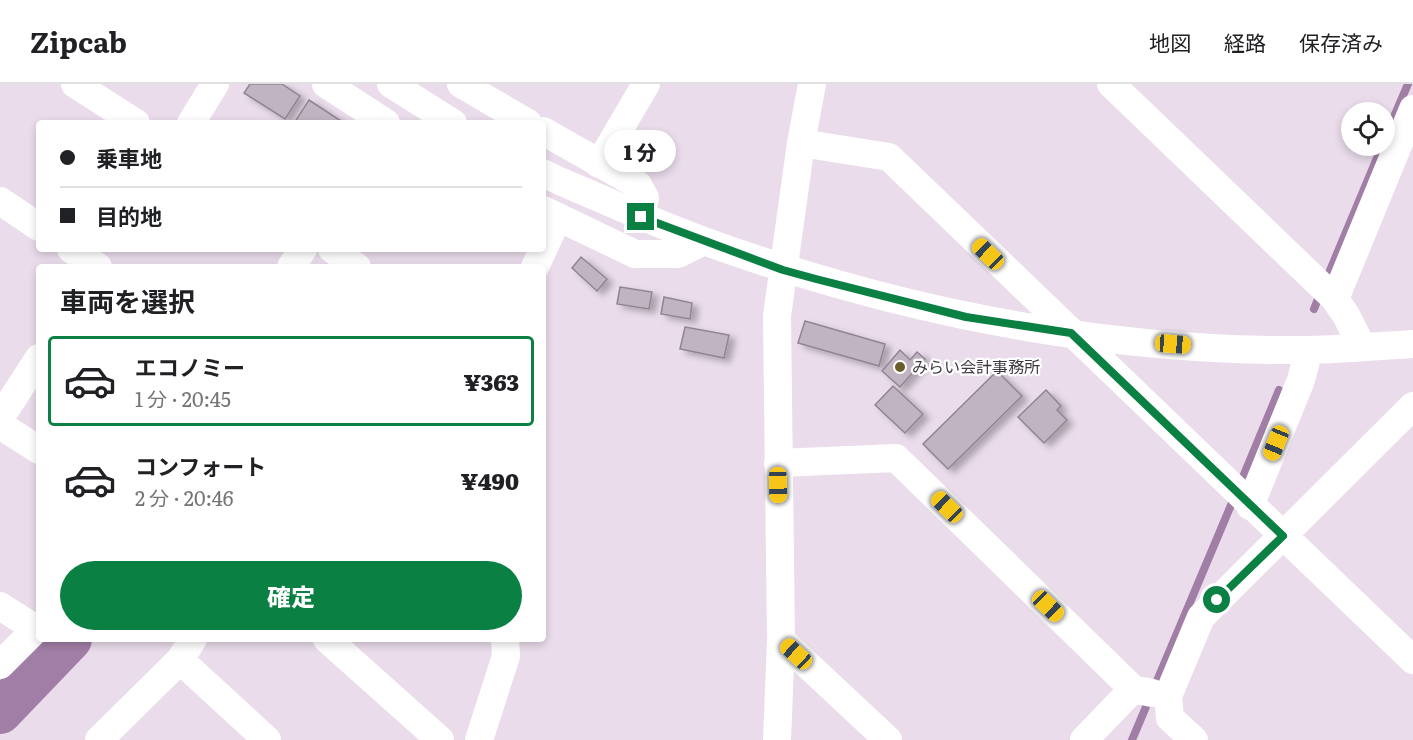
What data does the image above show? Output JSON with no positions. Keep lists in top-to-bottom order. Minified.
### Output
{"places":["みらい会計事務所"],"page":{"header":"Zipcab","nav":["地図","経路","保存済み"],"banner":["乗車地","目的地"],"bubble":"1 分","heading":"車両を選択","list":[{"name":"エコノミー","note":"1 分 · 20:45","value":"¥363"},{"name":"コンフォート","note":"2 分 · 20:46","value":"¥490"}],"buttons":"確定"}}
